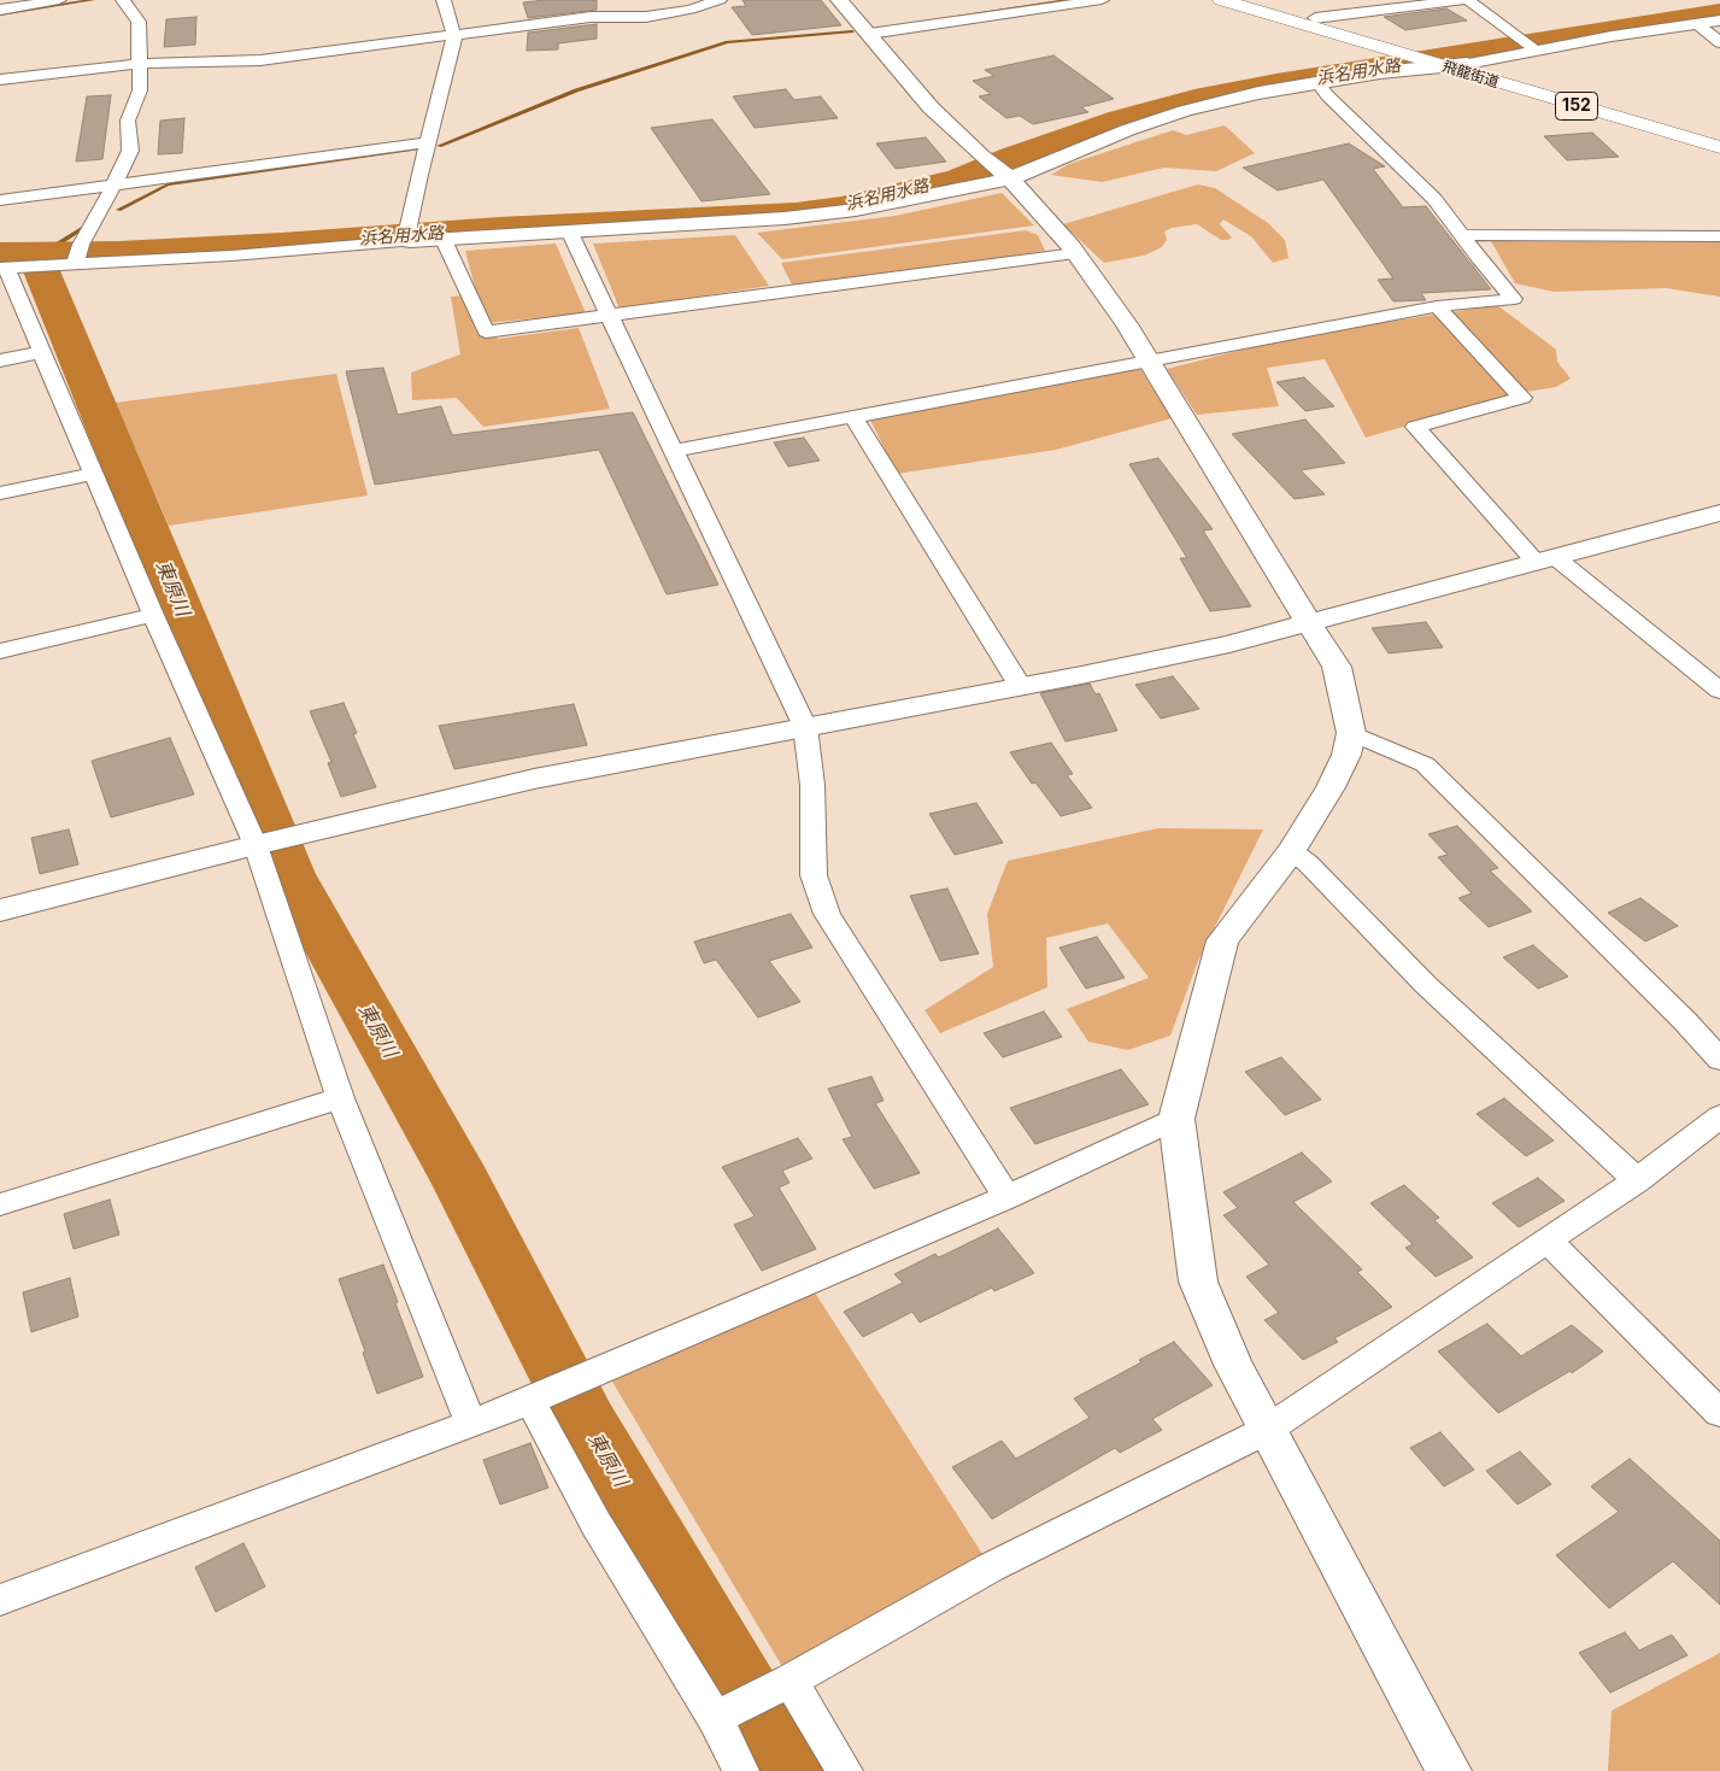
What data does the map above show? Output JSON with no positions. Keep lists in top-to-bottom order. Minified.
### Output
{"streets":{"highway":["飛龍街道","152"]},"water":["浜名用水路","東原川"]}
